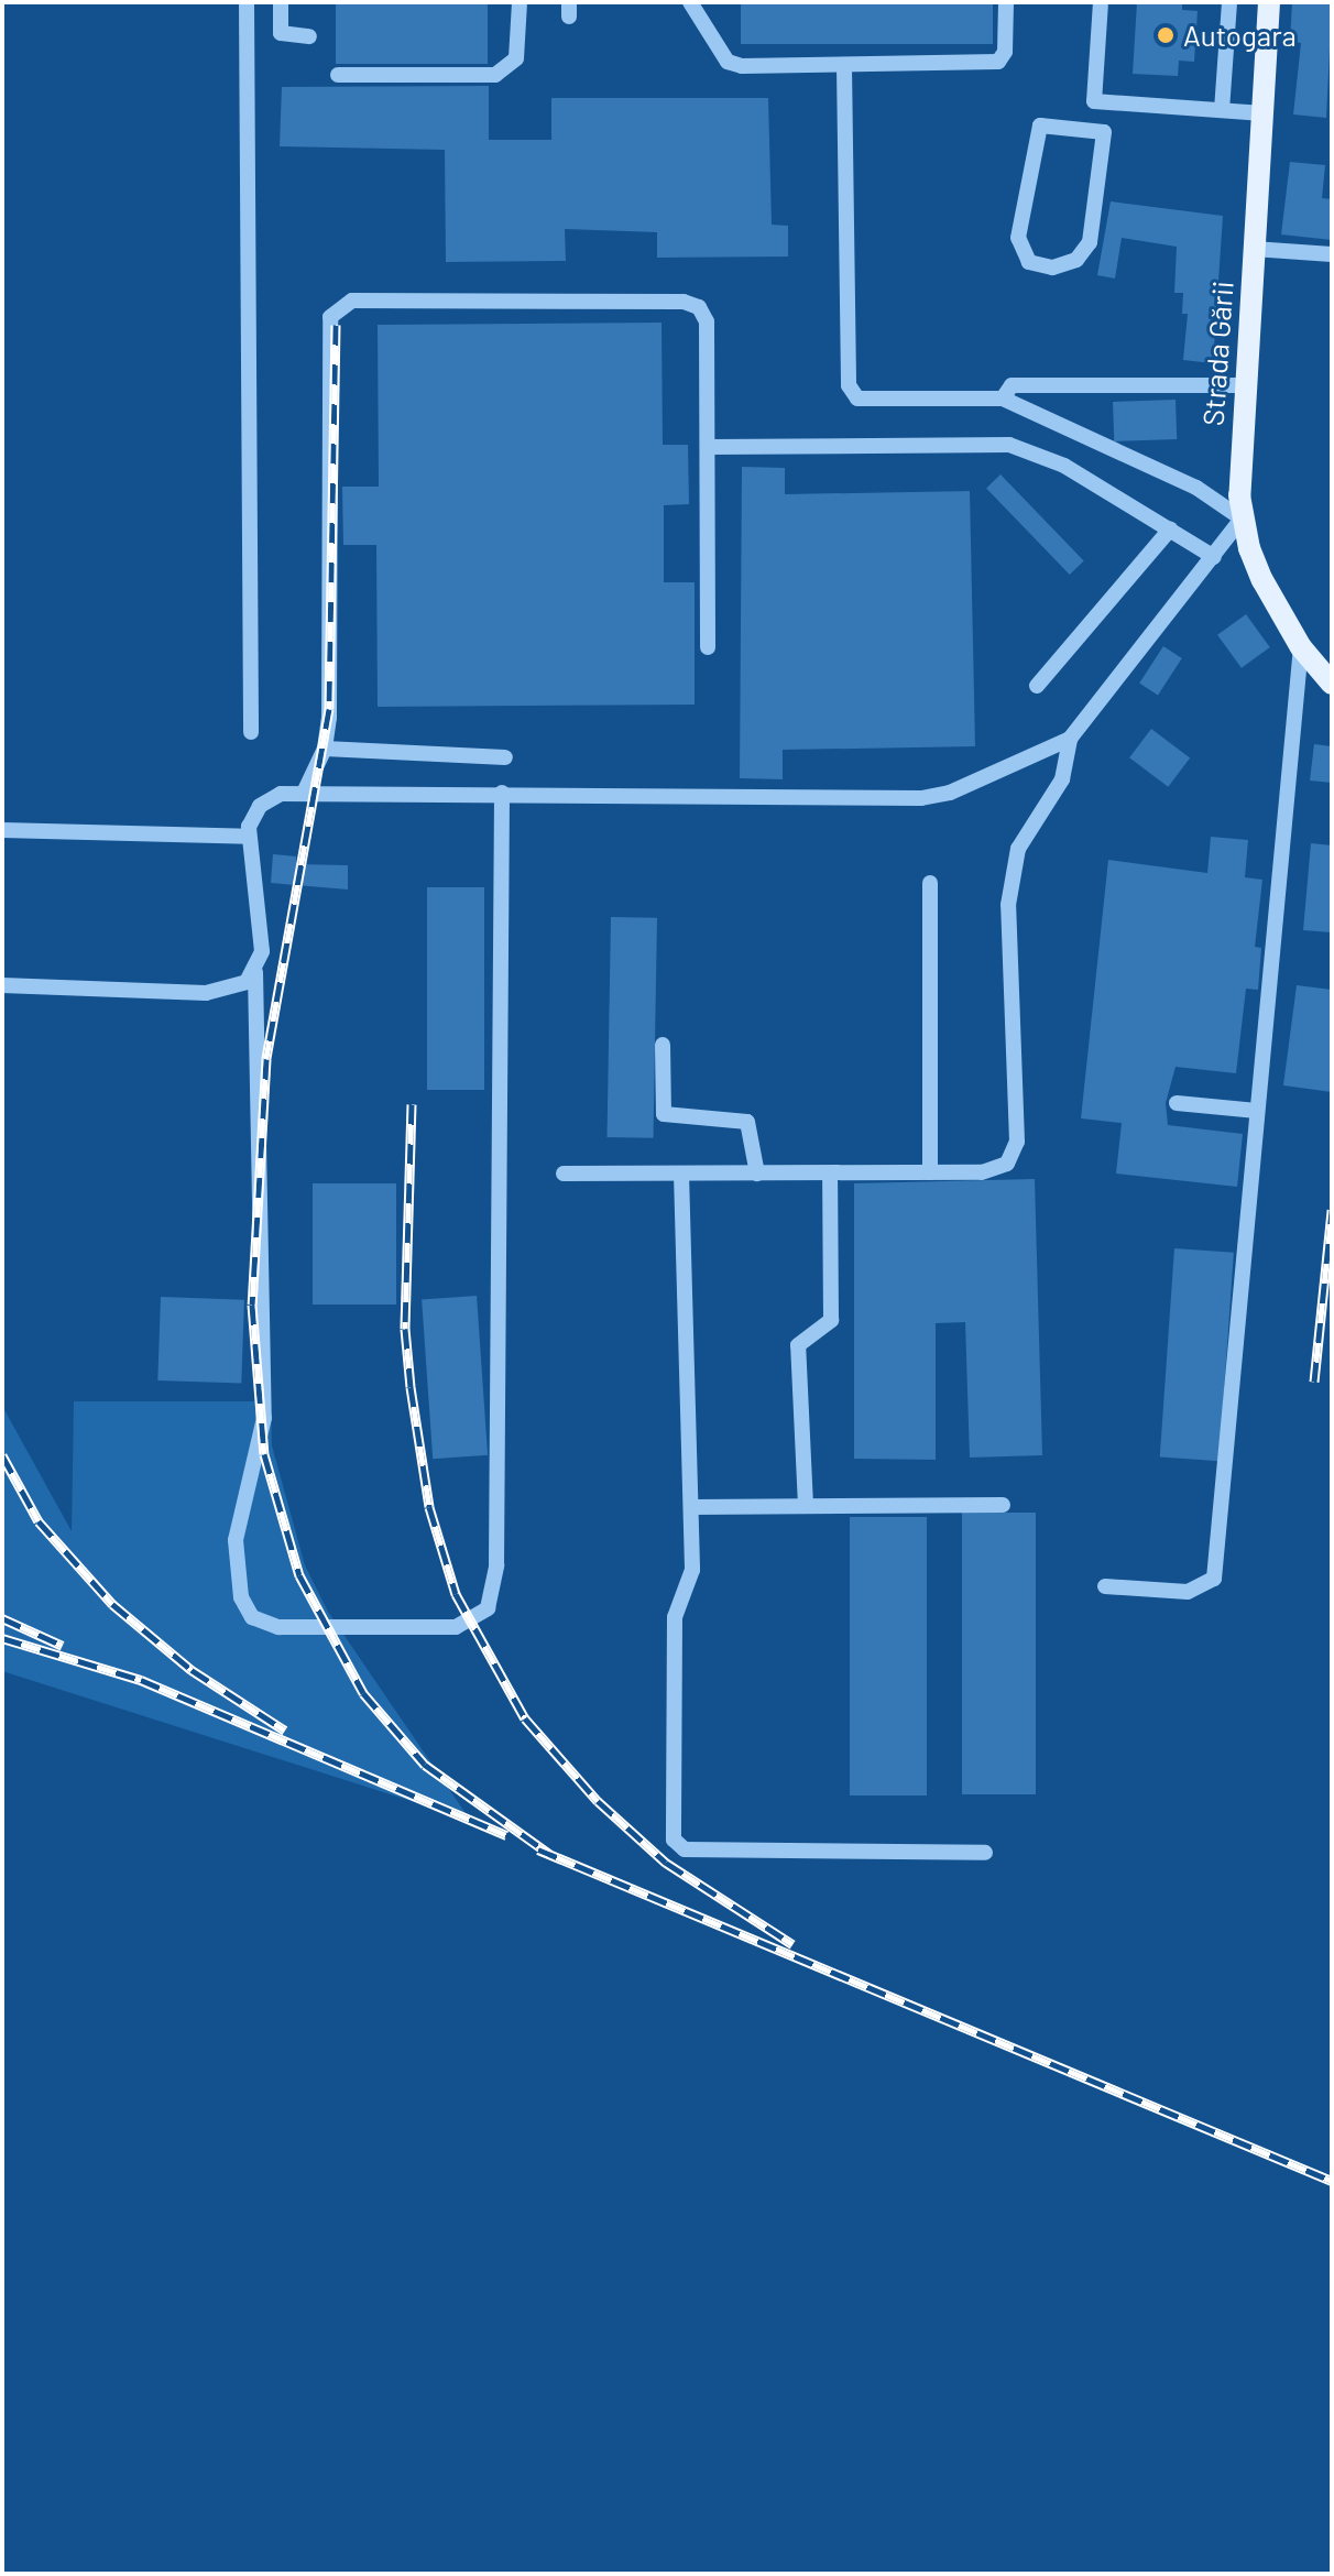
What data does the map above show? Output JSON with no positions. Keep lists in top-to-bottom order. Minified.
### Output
{"streets":{"main road":["Strada Gării"]},"places":["Autogara"]}
